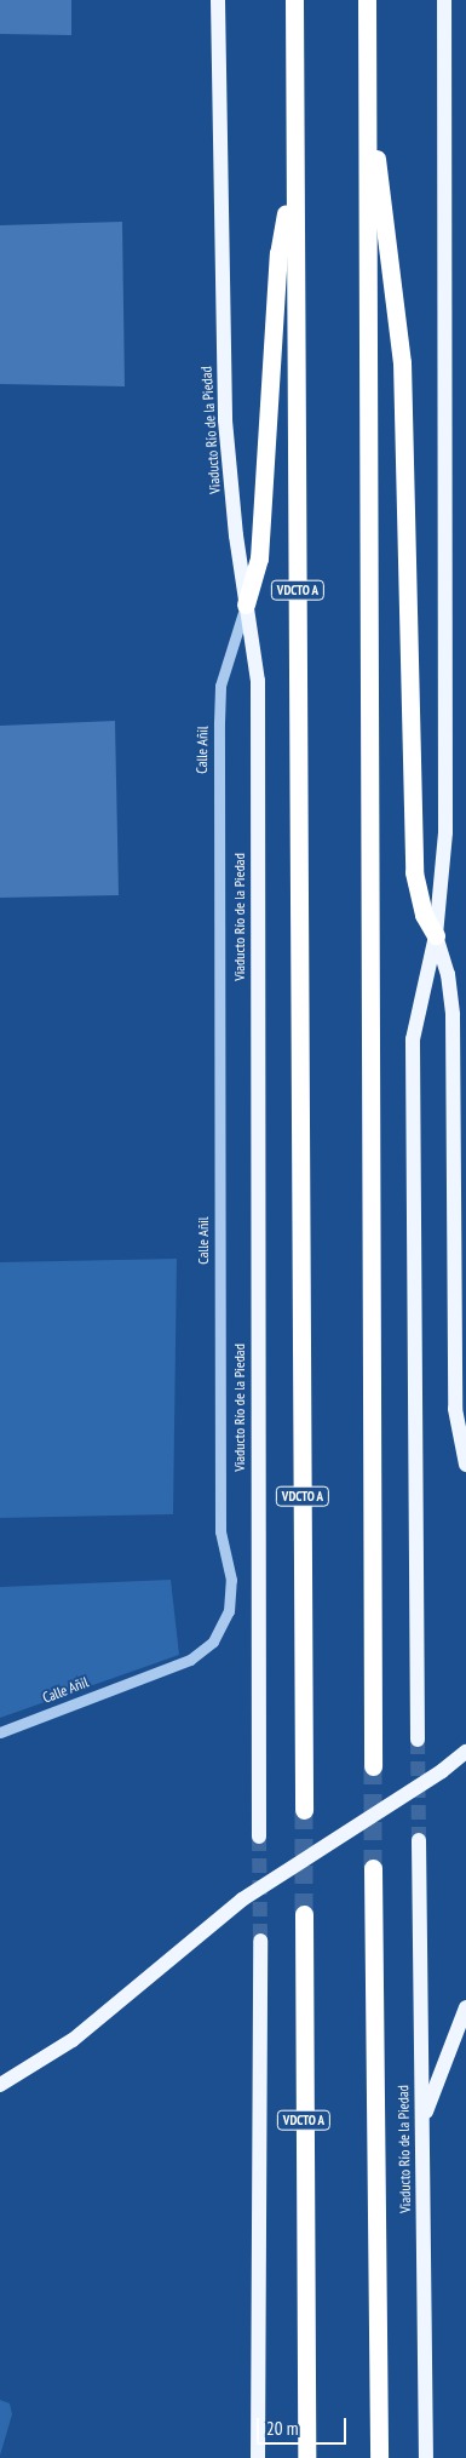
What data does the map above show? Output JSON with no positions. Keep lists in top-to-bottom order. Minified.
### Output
{"streets":{"highway":["Viaducto Río de la Piedad","VDCTO A"],"street":["Calle Añil"]},"crossings":[["Viaducto Río de la Piedad","Calle Añil"]],"scale_bar":"20 m"}
